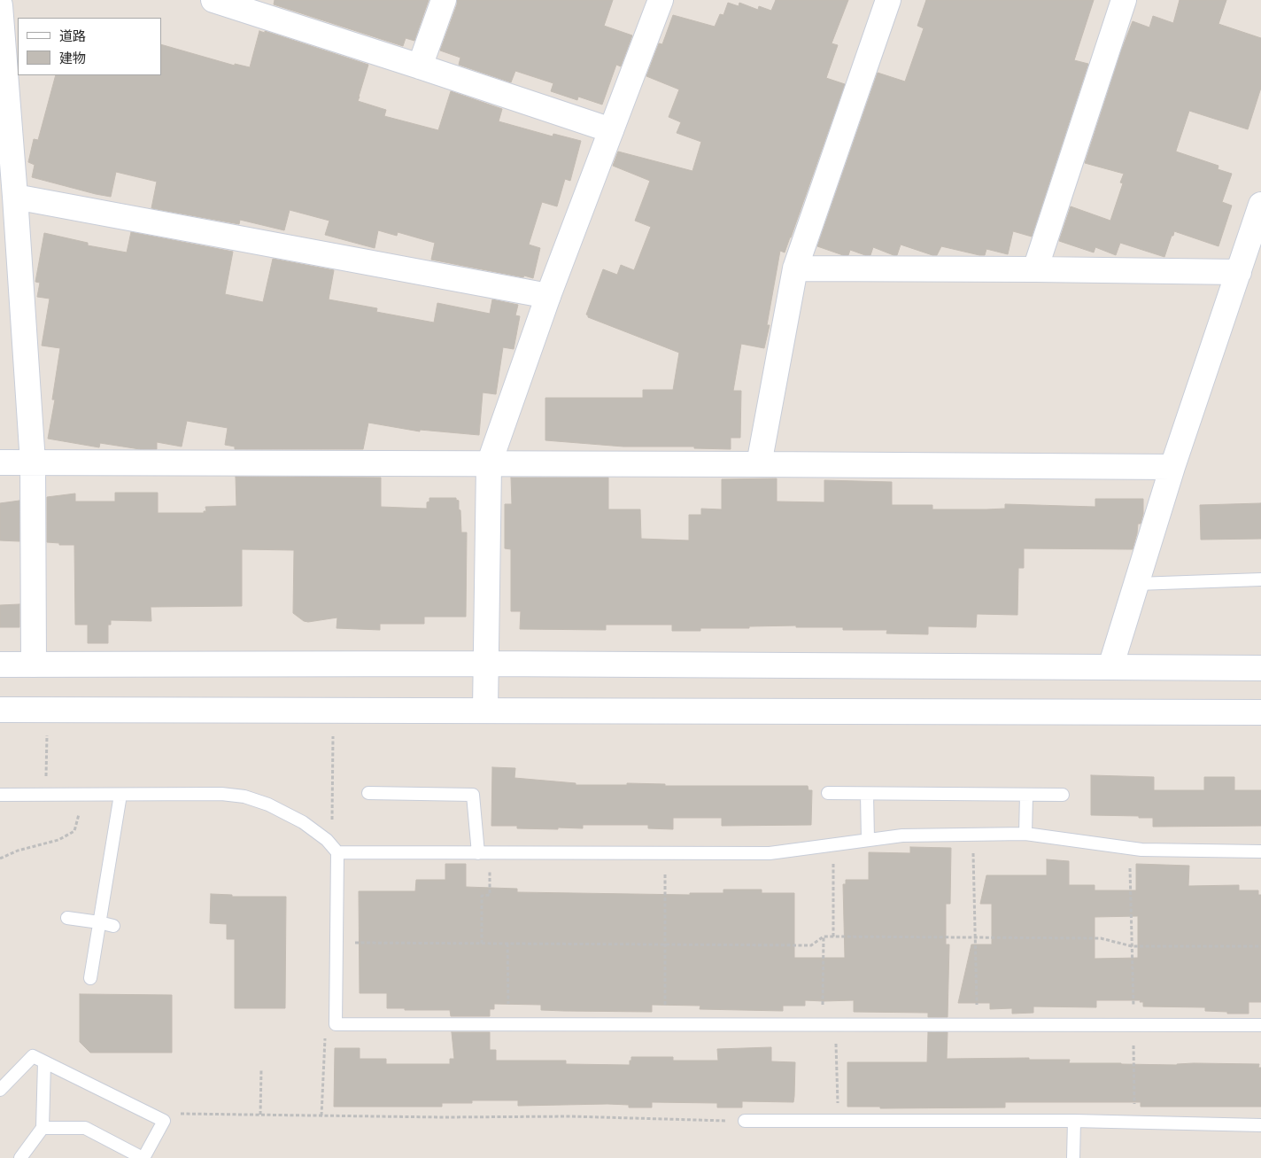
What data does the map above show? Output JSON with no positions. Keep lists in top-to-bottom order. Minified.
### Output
{"legend":["道路","建物"]}
